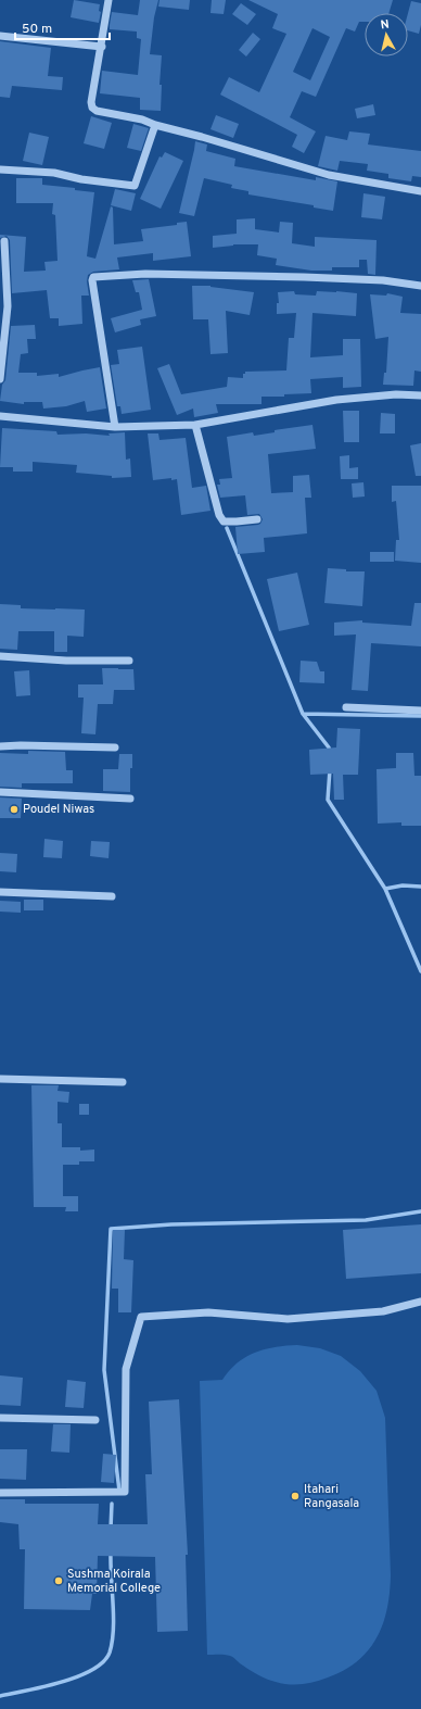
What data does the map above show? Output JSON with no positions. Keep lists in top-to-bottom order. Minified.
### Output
{"places":["Poudel Niwas","Itahari Rangasala","Sushma Koirala Memorial College"],"scale_bar":"50 m","north":"top"}
